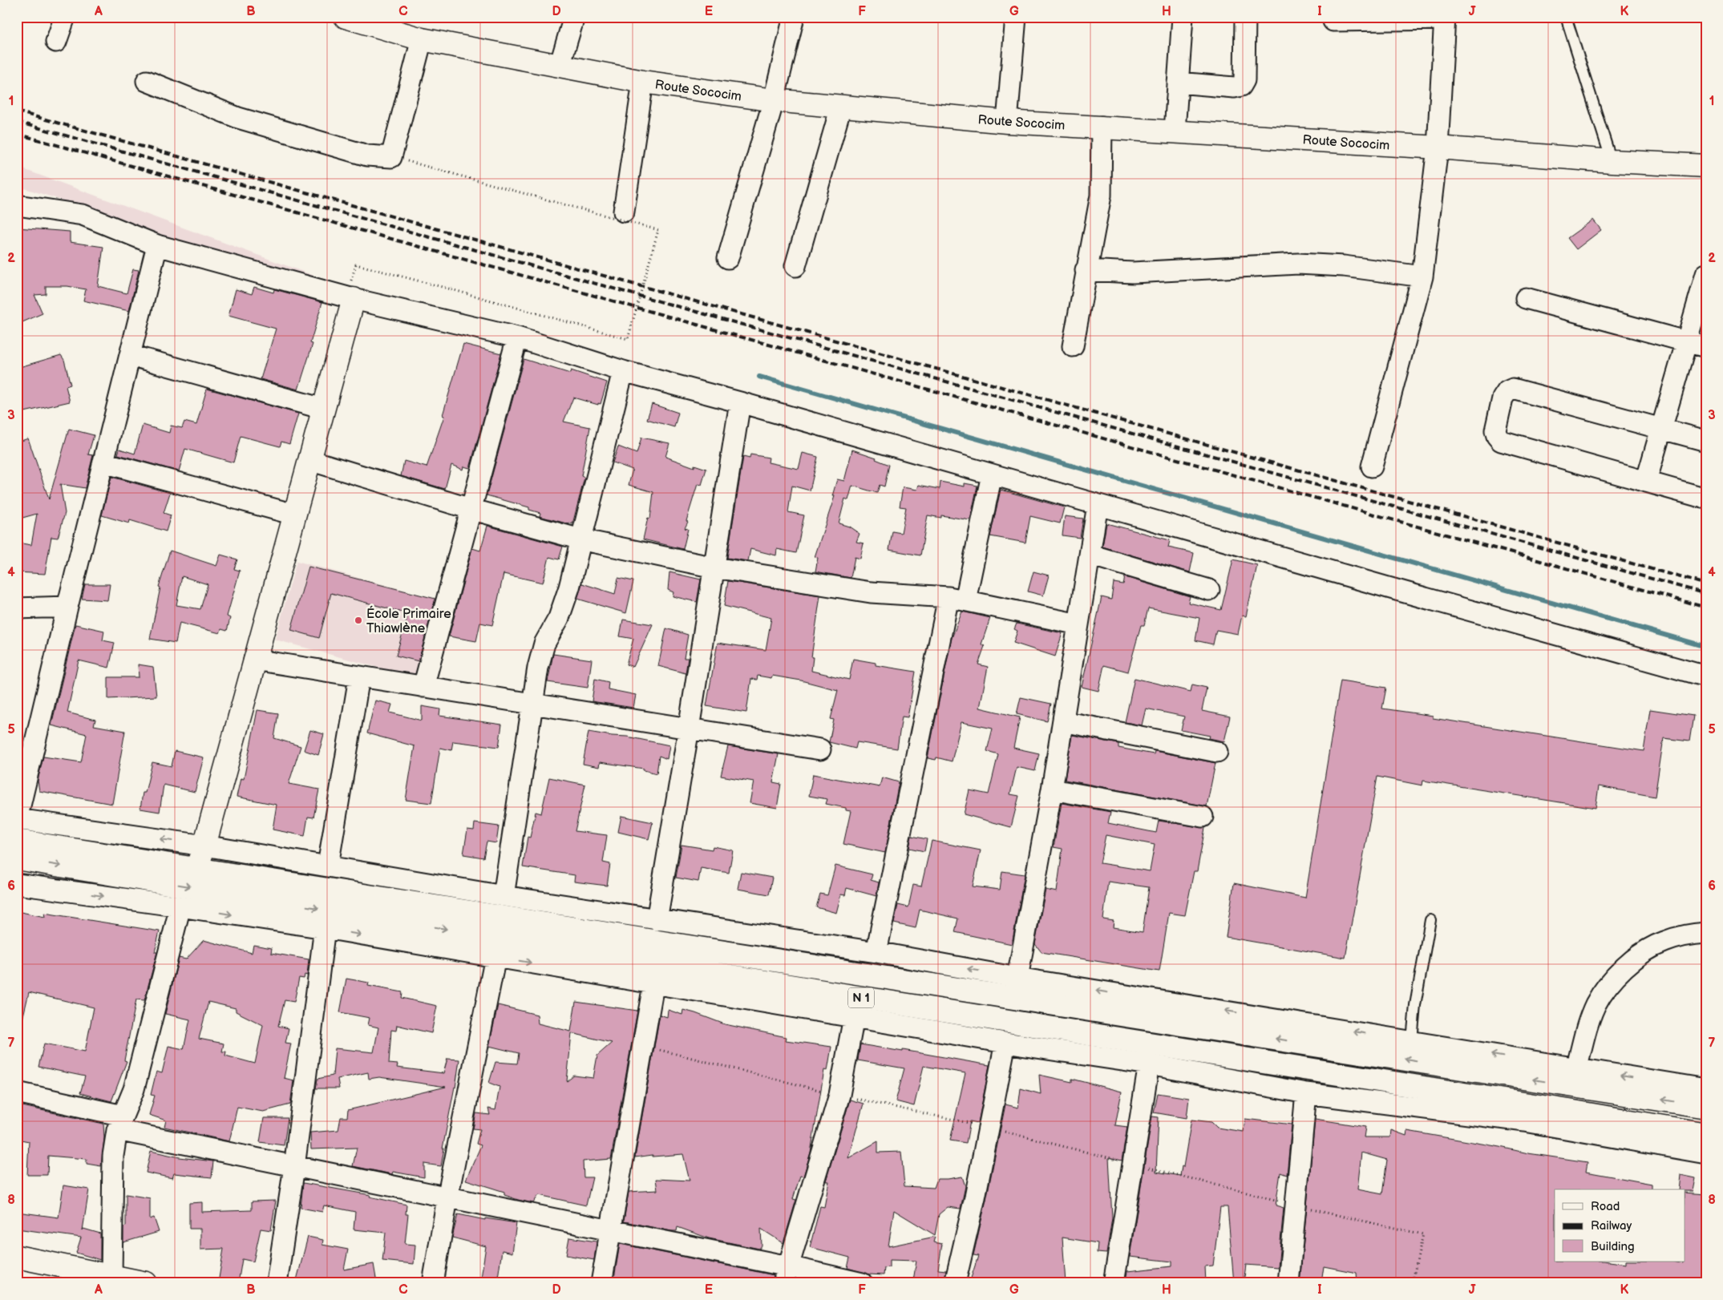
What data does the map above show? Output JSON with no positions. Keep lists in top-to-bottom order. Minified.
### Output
{"streets":{"main road":["Route Sococim","N 1"]},"places":["École Primaire Thiawlène"],"legend":["Road","Railway","Building"],"grid":{"columns":["A","B","C","D","E","F","G","H","I","J","K"],"rows":["1","2","3","4","5","6","7","8"]}}
